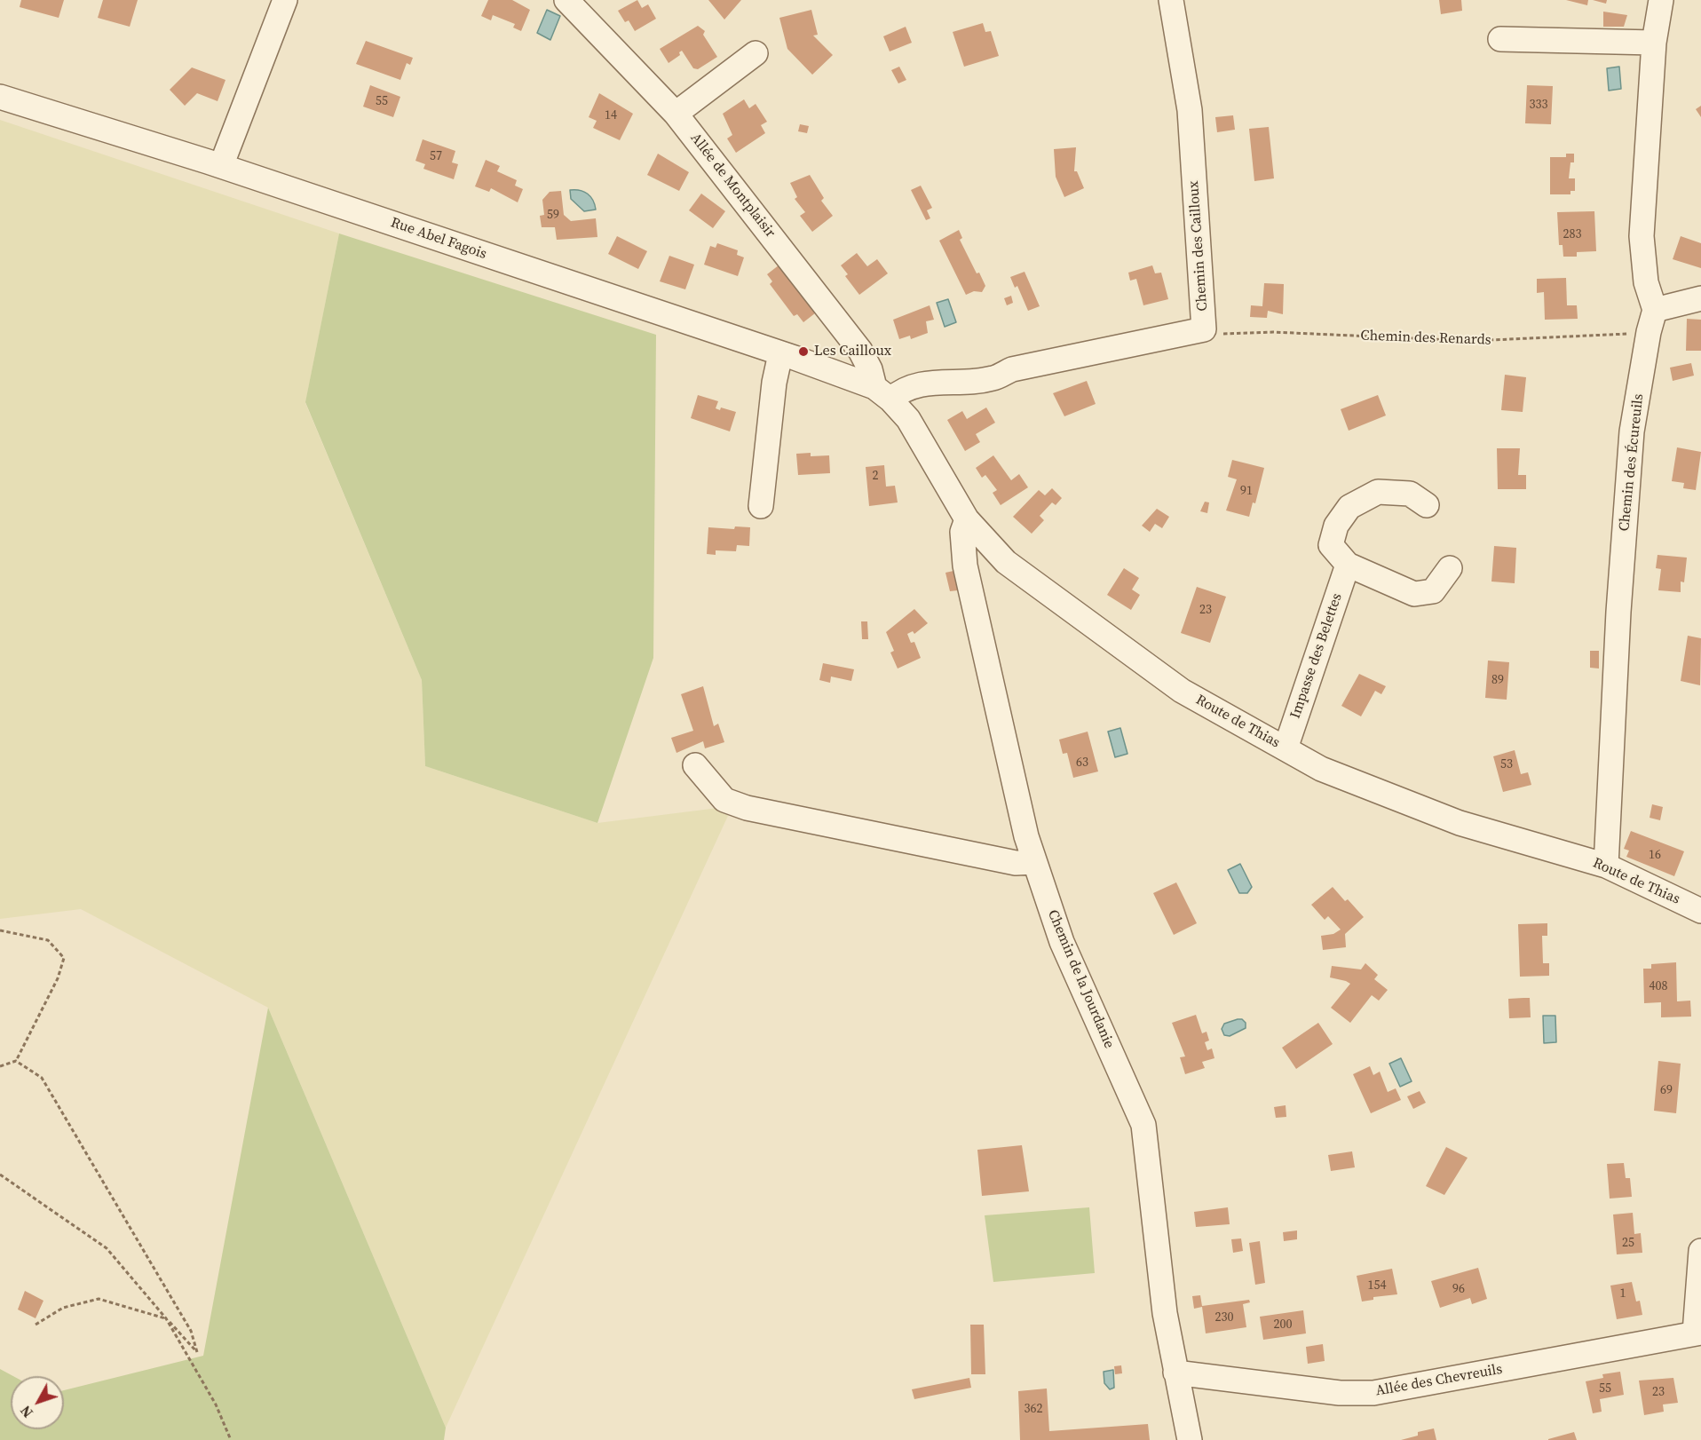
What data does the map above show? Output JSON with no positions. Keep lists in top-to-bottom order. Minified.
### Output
{"streets":{"street":["Allée de Montplaisir","Rue Abel Fagois","Chemin des Cailloux","Chemin des Écureuils","Impasse des Belettes","Route de Thias","Chemin de la Jourdanie","Allée des Chevreuils"],"path":["Chemin des Renards"]},"crossings":[["Allée de Montplaisir","Rue Abel Fagois"],["Allée de Montplaisir","Chemin des Cailloux"],["Allée de Montplaisir","Route de Thias"],["Rue Abel Fagois","Chemin des Cailloux"],["Rue Abel Fagois","Route de Thias"],["Chemin des Cailloux","Chemin des Renards"],["Chemin des Cailloux","Route de Thias"],["Chemin des Renards","Chemin des Écureuils"],["Chemin des Écureuils","Route de Thias"],["Impasse des Belettes","Route de Thias"],["Route de Thias","Chemin de la Jourdanie"],["Chemin de la Jourdanie","Allée des Chevreuils"]],"places":["Les Cailloux"],"house_numbers":["55","333","14","57","59","283","2","91","23","89","63","53","16","408","69","25","154","96","1","230","200","55","23","362"],"north":"bottom left"}
